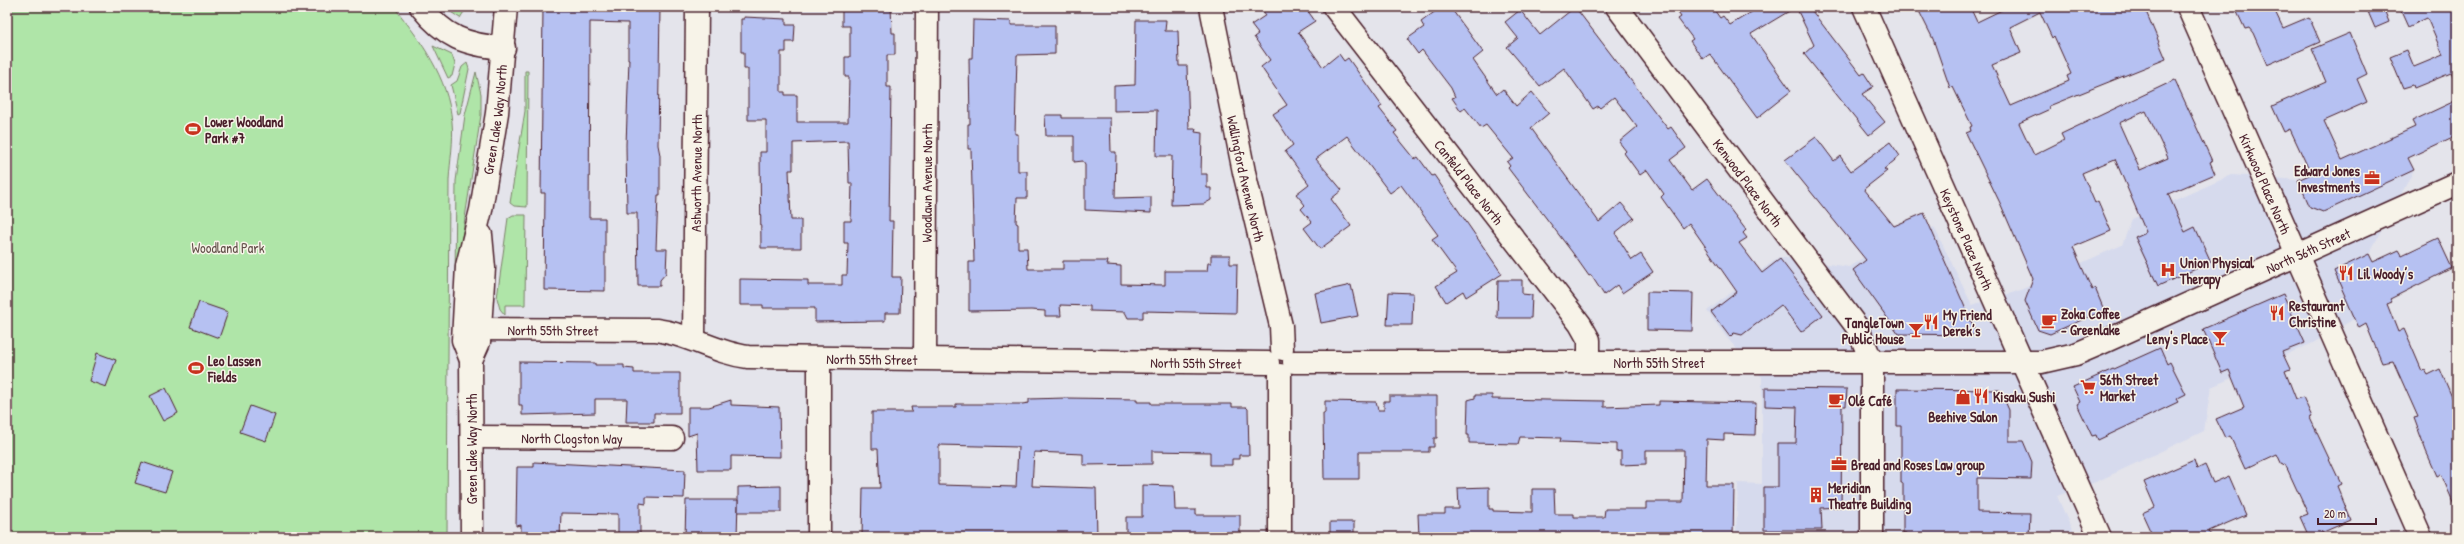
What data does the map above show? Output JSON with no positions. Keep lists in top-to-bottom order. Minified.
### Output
{"streets":{"street":["Green Lake Way North","Ashworth Avenue North","Wallingford Avenue North","Canfield Place North","Kenwood Place North","Woodlawn Avenue North","Kirkwood Place North","Keystone Place North","North 56th Street","North 55th Street","North Clogston Way"]},"crossings":[["Green Lake Way North","North 55th Street"],["Green Lake Way North","North Clogston Way"],["Ashworth Avenue North","North 55th Street"],["Wallingford Avenue North","North 55th Street"],["Canfield Place North","North 55th Street"],["Kenwood Place North","North 55th Street"],["Woodlawn Avenue North","North 55th Street"],["Kirkwood Place North","North 56th Street"],["Keystone Place North","North 56th Street"],["Keystone Place North","North 55th Street"],["North 56th Street","North 55th Street"]],"parks":["Woodland Park"],"places":{"sports":["Lower Woodland Park #7","Leo Lassen Fields"],"office":["Edward Jones Investments","Bread and Roses Law group"],"hospital":["Union Physical Therapy"],"restaurant":["Lil Woody’s","Restaurant Christine","My Friend Derek’s","Kisaku Sushi"],"cafe":["Zoka Coffee - Greenlake","Olé Café"],"bar":["TangleTown Public House","Leny's Place"],"supermarket":["56th Street Market"],"shop":["Beehive Salon"],"building":["Meridian Theatre Building"]},"scale_bar":"20 m"}
